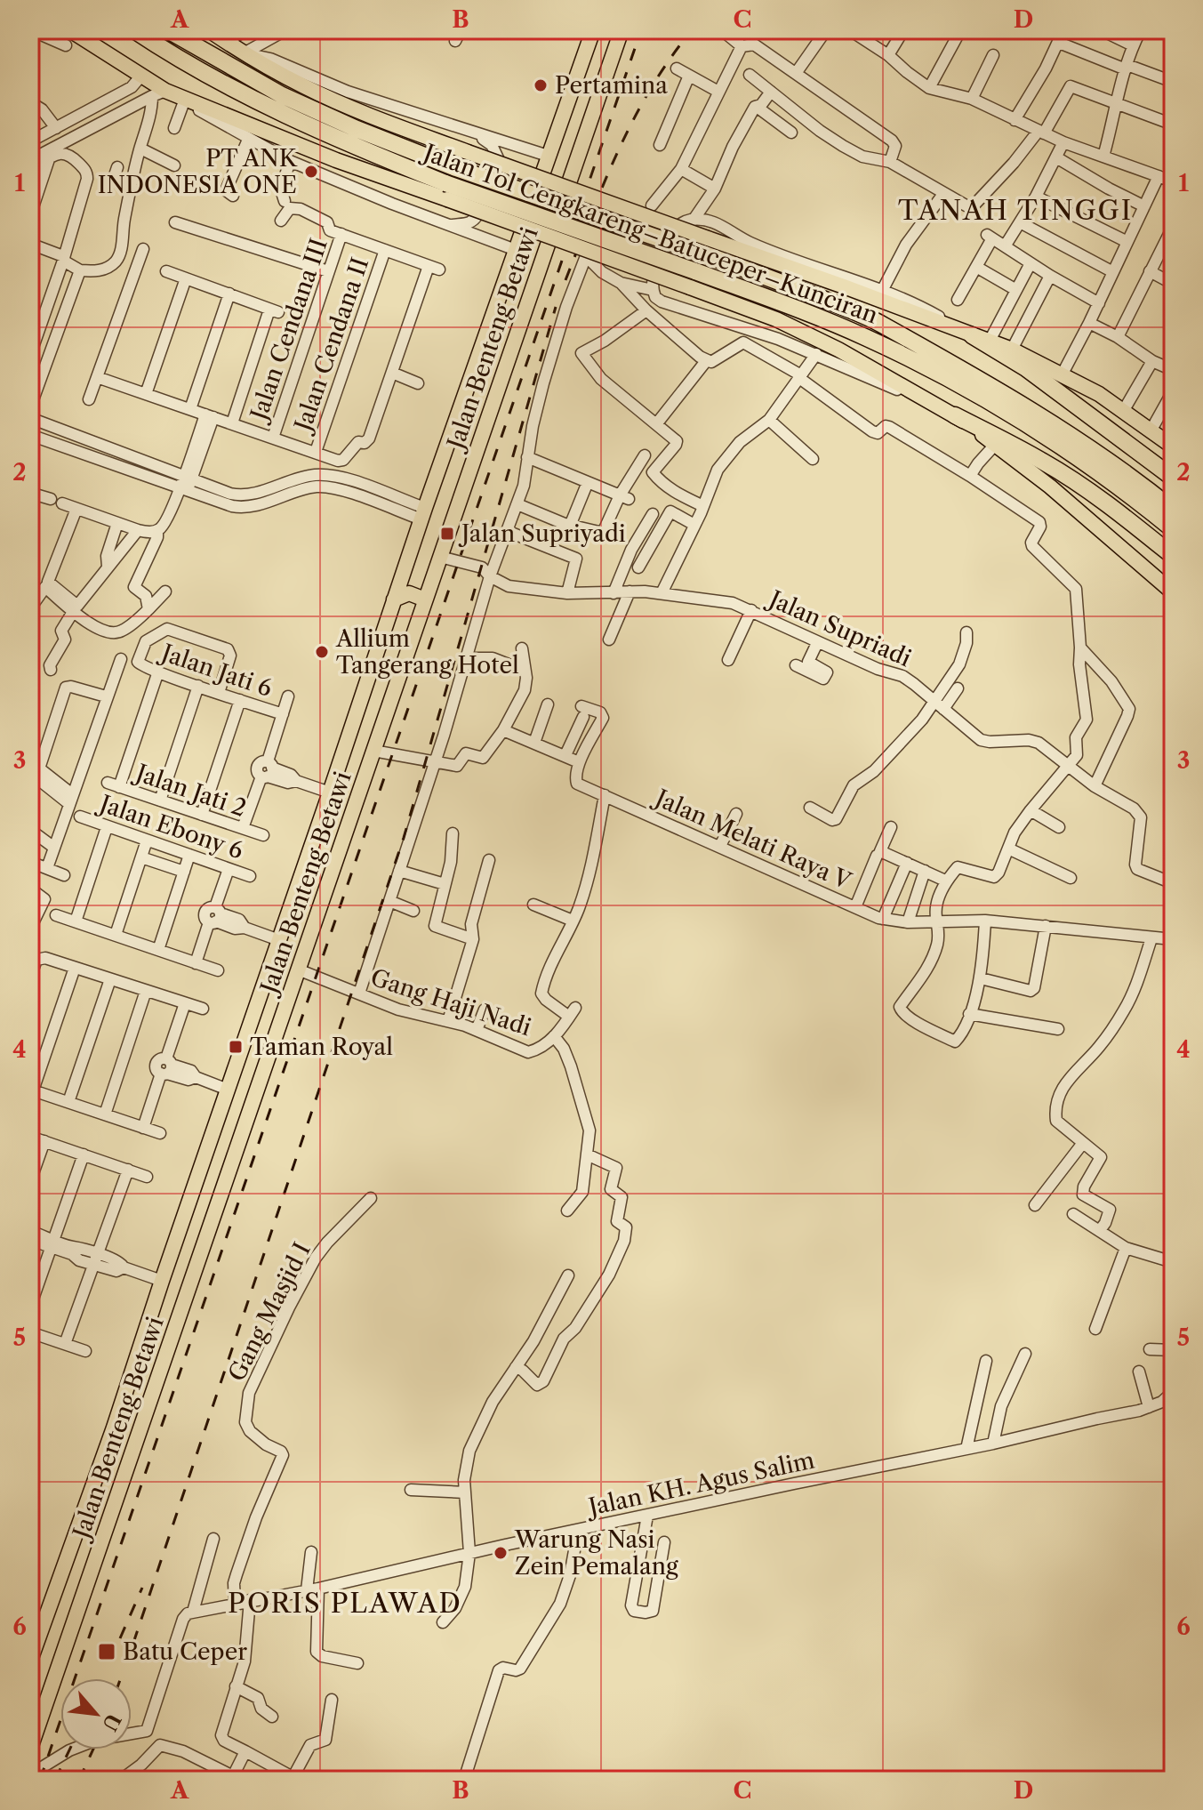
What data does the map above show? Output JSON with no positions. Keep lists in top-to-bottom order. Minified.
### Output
{"streets":{"highway":["Jalan Tol Cengkareng–Batuceper–Kunciran"],"main road":["Jalan Benteng Betawi"],"street":["Jalan Cendana III","Jalan Cendana II","Jalan Supriadi","Jalan Jati 6","Jalan Jati 2","Jalan Ebony 6","Jalan Melati Raya V","Gang Haji Nadi","Gang Masjid I","Jalan KH. Agus Salim"]},"crossings":[["Jalan Benteng Betawi","Jalan Supriadi"],["Jalan Benteng Betawi","Gang Haji Nadi"],["Jalan Jati 6","Jalan Jati 2"],["Gang Masjid I","Jalan KH. Agus Salim"]],"districts":["TANAH TINGGI","PORIS PLAWAD"],"places":{"other":["Pertamina","PT ANK INDONESIA ONE","Allium Tangerang Hotel","Warung Nasi Zein Pemalang"],"transit":["Jalan Supriyadi","Taman Royal","Batu Ceper"]},"north":"bottom right","grid":{"columns":["A","B","C","D"],"rows":["1","2","3","4","5","6"]}}
